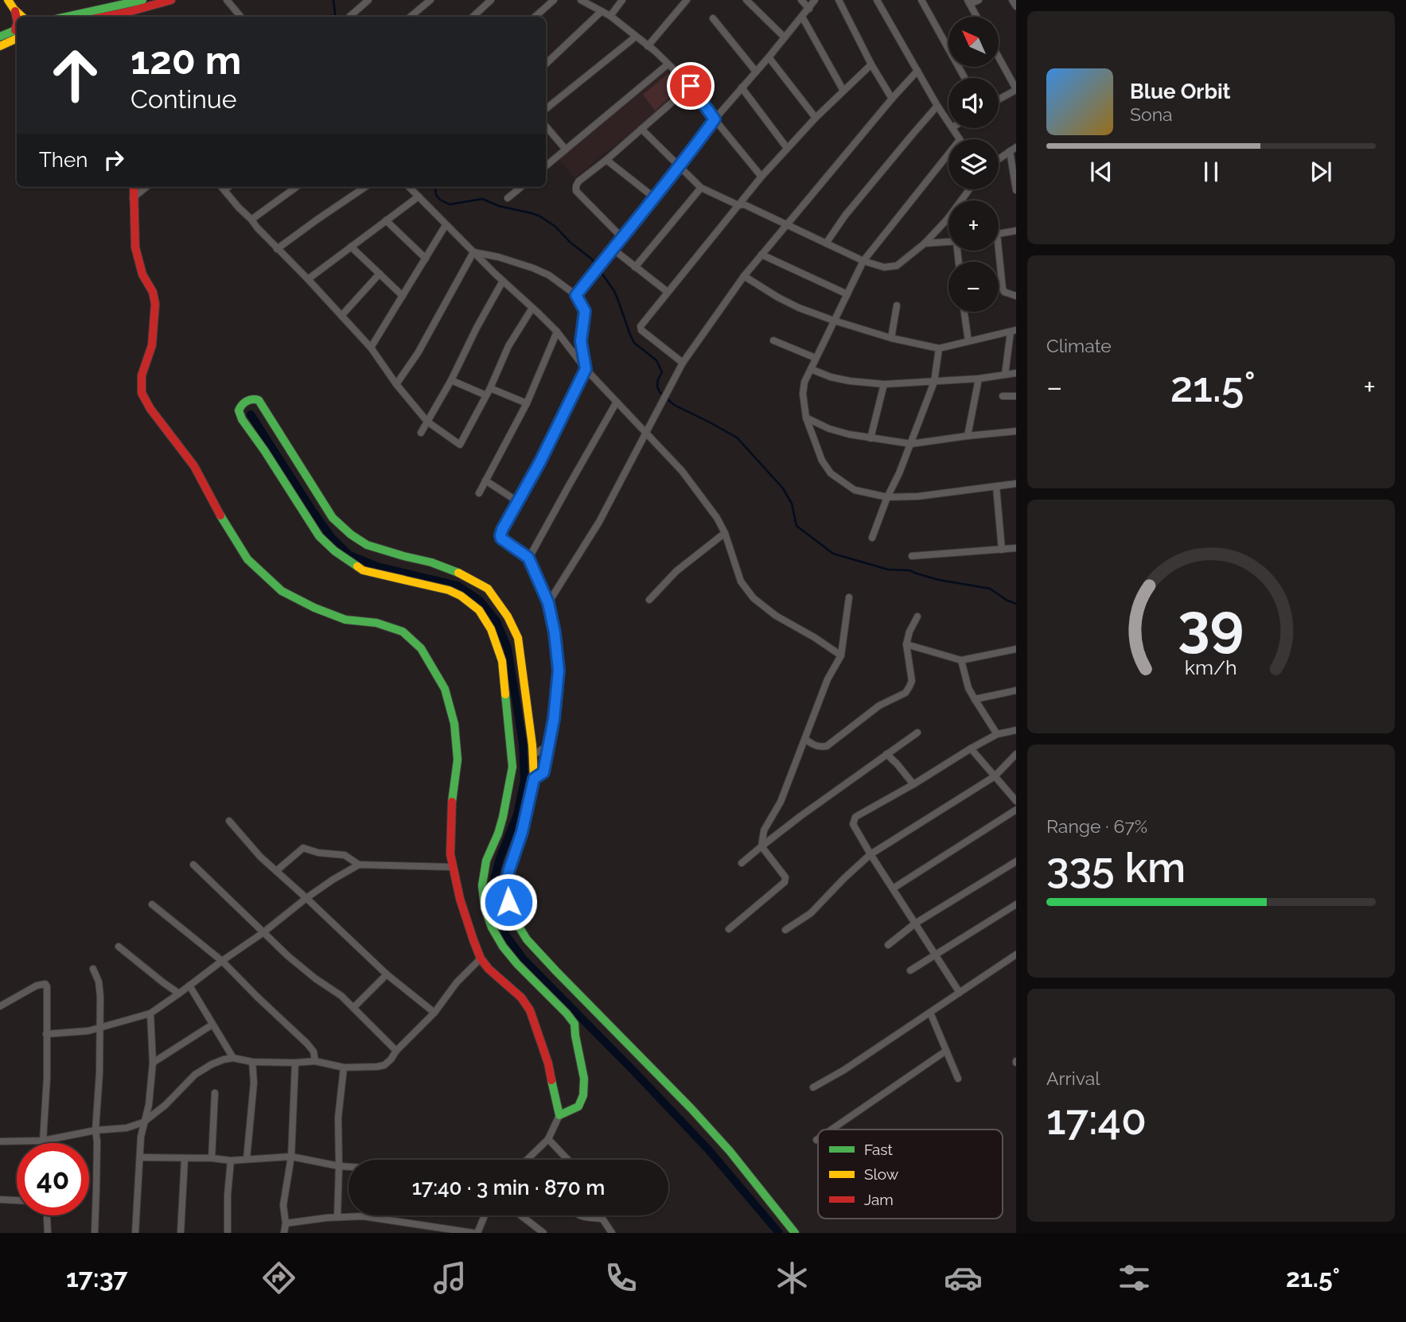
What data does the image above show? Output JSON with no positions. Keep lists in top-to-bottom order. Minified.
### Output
{"legend":["Fast","Slow","Jam"],"north":"top left","page":{"map_buttons":["+","−"],"turn":["120 m","Continue"],"song":["Blue Orbit","Sona"],"then":"Then","tile":["Climate",["Range · 67%","335 km"],["Arrival","17:40"]],"heat":["−","21.5°","+"],"limit":"40","trip":"17:40 · 3 min · 870 m","tabs":["17:37","21.5°"],"gauge":["39","km/h"]}}
